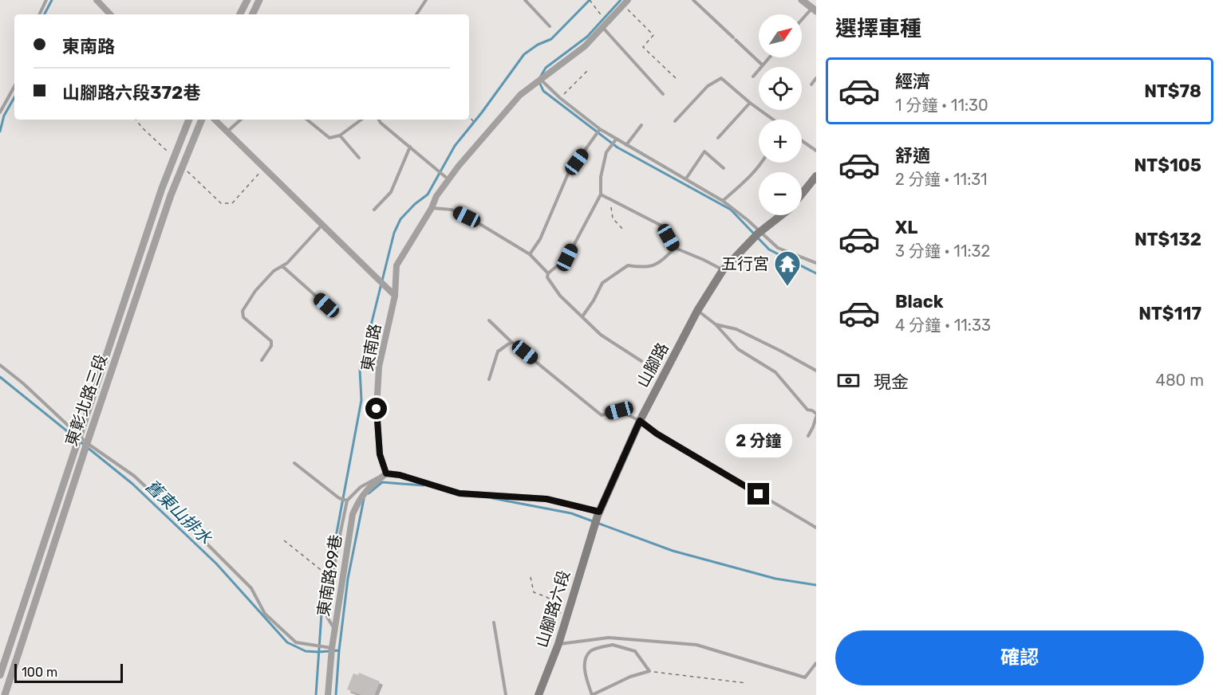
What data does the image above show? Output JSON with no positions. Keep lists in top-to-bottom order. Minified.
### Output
{"streets":{"main road":["山腳路","山腳路六段"],"street":["東南路","東彰北路三段","東南路99巷"]},"crossings":[["東南路","東南路99巷"],["山腳路","山腳路六段"]],"water":["舊東山排水"],"places":{"temple":["五行宮"]},"scale_bar":"100 m","north":"top right","page":{"heading":"選擇車種","map_buttons":["+","−"],"banner":["東南路","山腳路六段372巷"],"list":[{"name":"經濟","note":"1 分鐘 · 11:30","value":"NT$78"},{"name":"舒適","note":"2 分鐘 · 11:31","value":"NT$105"},{"name":"XL","note":"3 分鐘 · 11:32","value":"NT$132"},{"name":"Black","note":"4 分鐘 · 11:33","value":"NT$117"}],"pay":["現金","480 m"],"bubble":"2 分鐘","buttons":"確認","scale":"100 m"}}
